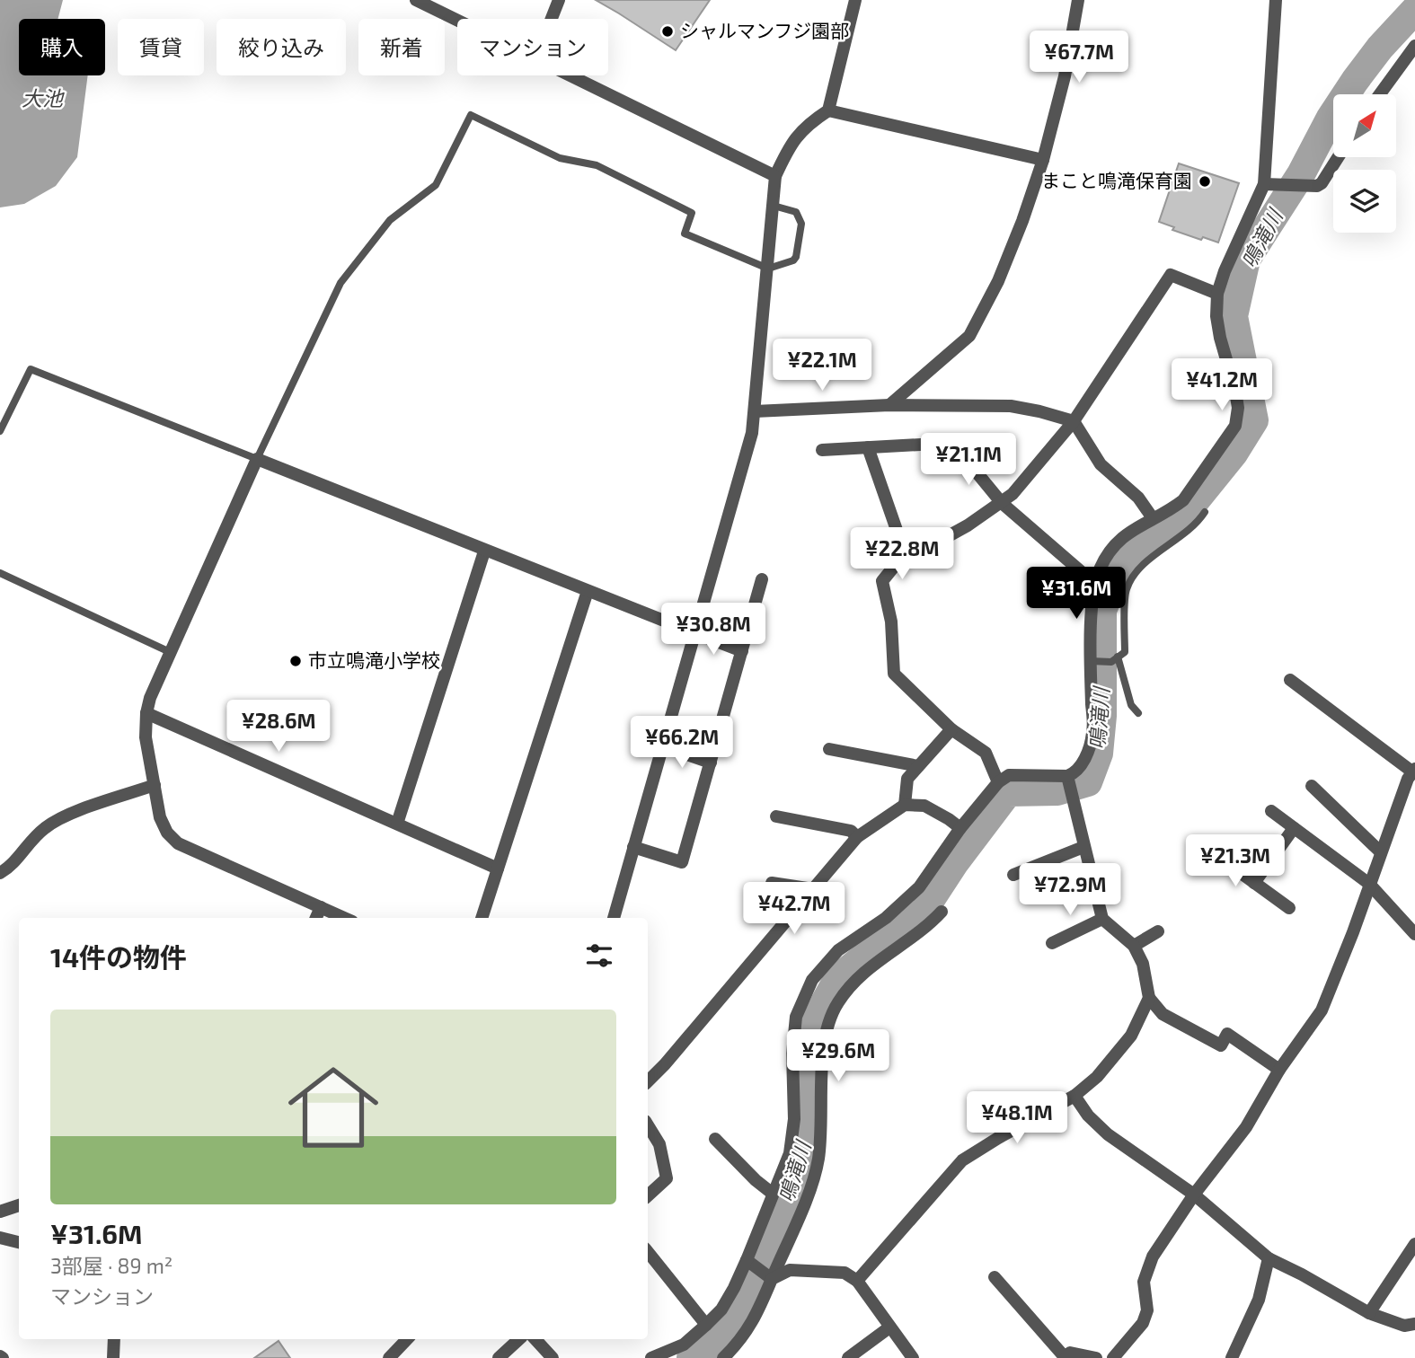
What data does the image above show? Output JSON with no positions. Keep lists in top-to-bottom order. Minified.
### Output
{"water":["大池","鳴滝川"],"places":["シャルマンフジ園部","まこと鳴滝保育園","市立鳴滝小学校"],"north":"top right","page":{"chip":["購入","賃貸","絞り込み","新着","マンション"],"price":["¥67.7M","¥22.1M","¥41.2M","¥21.1M","¥22.8M","¥31.6M","¥30.8M","¥28.6M","¥66.2M","¥21.3M","¥72.9M","¥42.7M","¥29.6M","¥48.1M"],"heading":"14件の物件","list":[{"name":"¥31.6M","note":"3部屋 · 89 m² · マンション"}]}}
